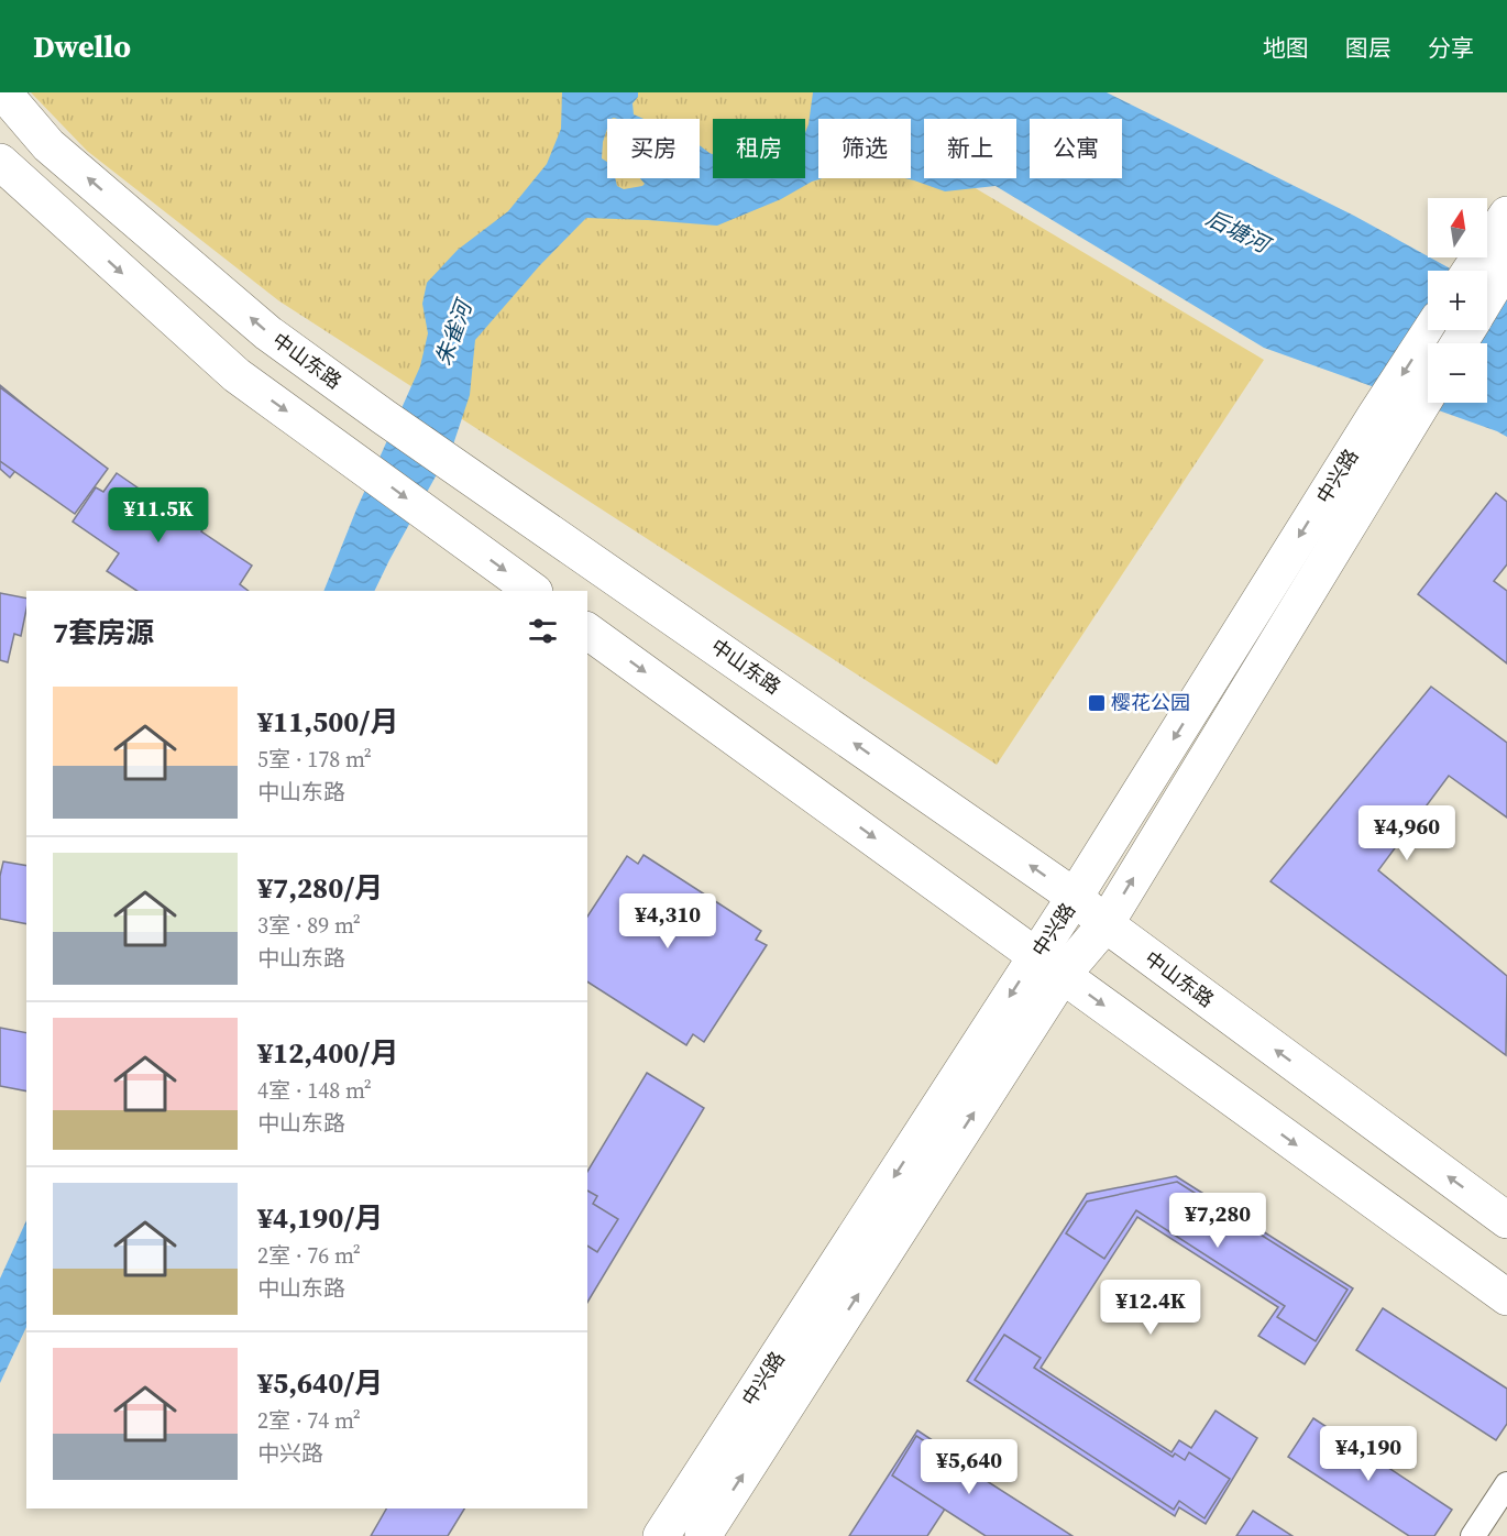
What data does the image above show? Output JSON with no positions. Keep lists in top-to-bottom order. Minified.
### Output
{"streets":{"main road":["中山东路","中兴路"]},"crossings":[["中山东路","中兴路"]],"water":["后塘河","朱雀河"],"places":{"transit":["樱花公园"]},"north":"top","page":{"header":"Dwello","nav":["地图","图层","分享"],"chip":["买房","租房","筛选","新上","公寓"],"map_buttons":["+","−"],"price":["¥11.5K","¥4,960","¥4,310","¥7,280","¥12.4K","¥4,190","¥5,640"],"heading":"7套房源","list":[{"name":"¥11,500/月","note":"5室 · 178 m² · 中山东路"},{"name":"¥7,280/月","note":"3室 · 89 m² · 中山东路"},{"name":"¥12,400/月","note":"4室 · 148 m² · 中山东路"},{"name":"¥4,190/月","note":"2室 · 76 m² · 中山东路"},{"name":"¥5,640/月","note":"2室 · 74 m² · 中兴路"}]}}
